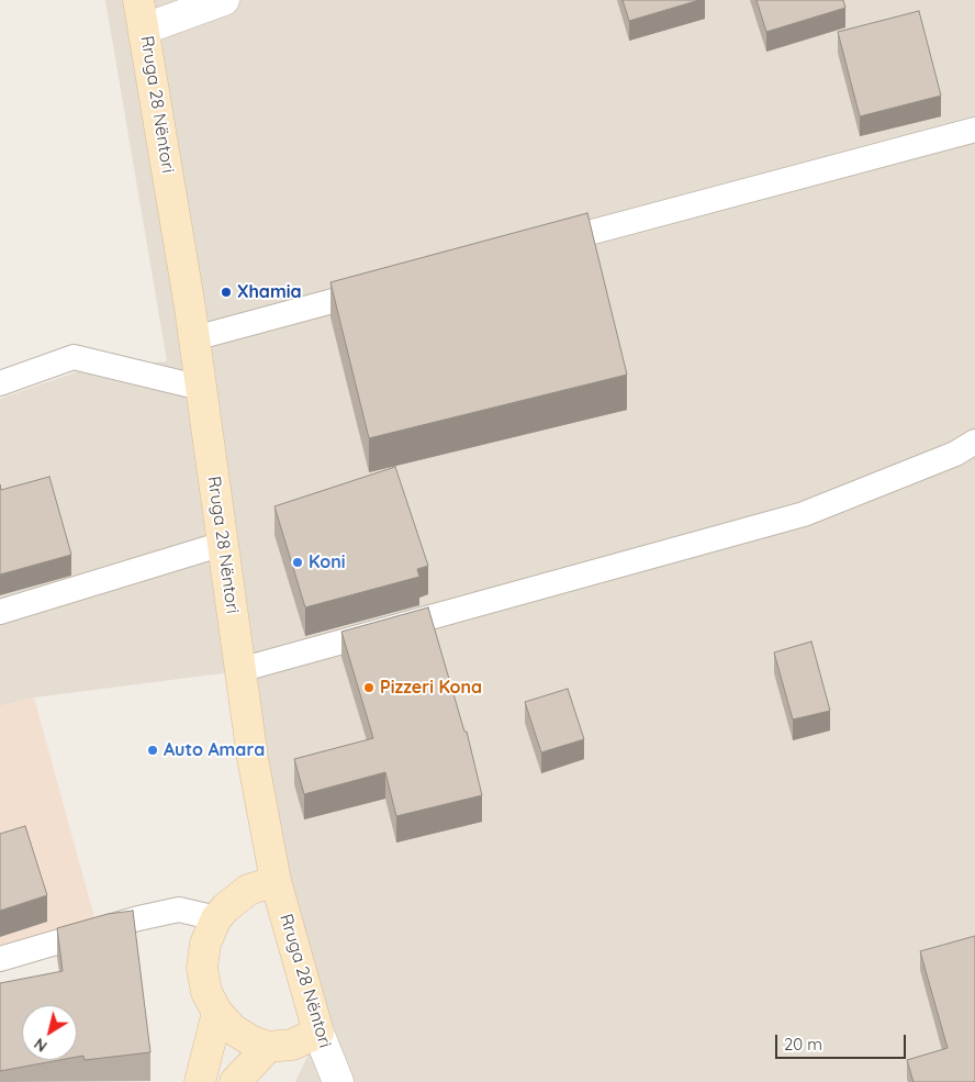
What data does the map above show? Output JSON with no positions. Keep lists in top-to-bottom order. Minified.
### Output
{"streets":{"main road":["Rruga 28 Nëntori"]},"places":["Xhamia","Koni","Pizzeri Kona","Auto Amara"],"scale_bar":"20 m","north":"bottom left"}
